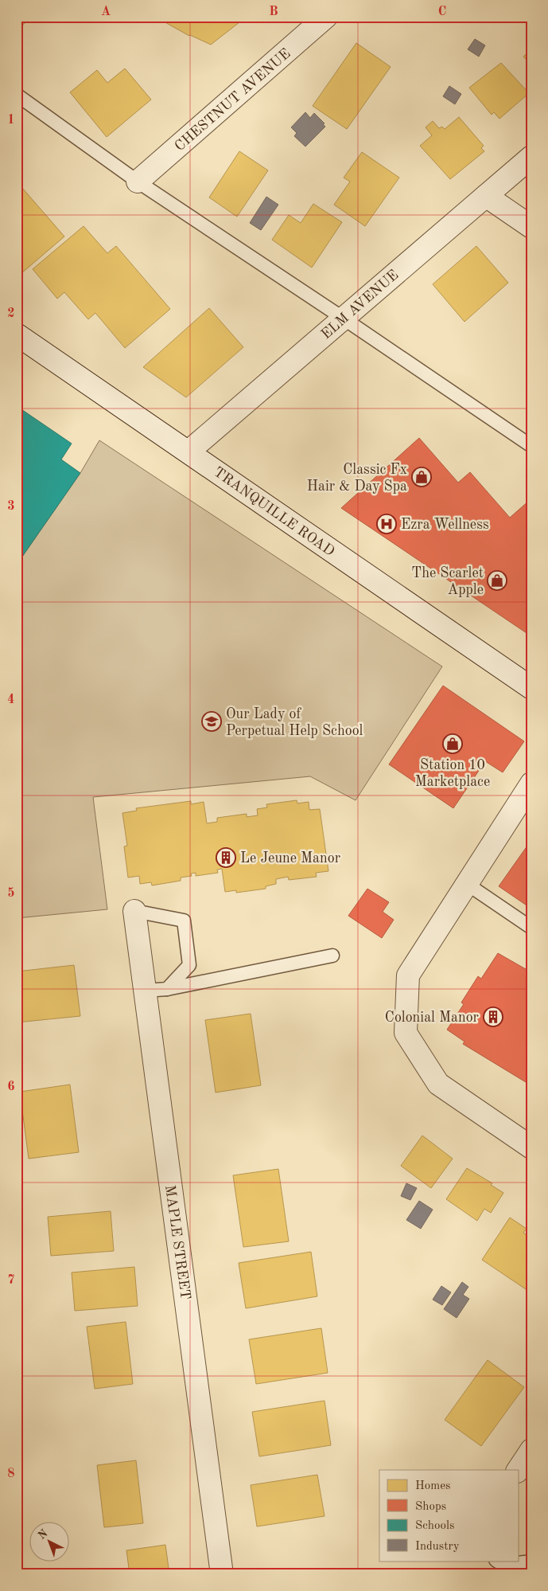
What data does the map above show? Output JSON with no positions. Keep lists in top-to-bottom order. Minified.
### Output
{"streets":{"street":["CHESTNUT AVENUE","ELM AVENUE","TRANQUILLE ROAD","MAPLE STREET"]},"crossings":[["ELM AVENUE","TRANQUILLE ROAD"]],"places":{"shop":["Classic Fx Hair & Day Spa","The Scarlet Apple","Station 10 Marketplace"],"hospital":["Ezra Wellness"],"school or university":["Our Lady of Perpetual Help School"],"building":["Le Jeune Manor","Colonial Manor"]},"legend":["Homes","Shops","Schools","Industry"],"north":"top left","grid":{"columns":["A","B","C"],"rows":["1","2","3","4","5","6","7","8"]}}
